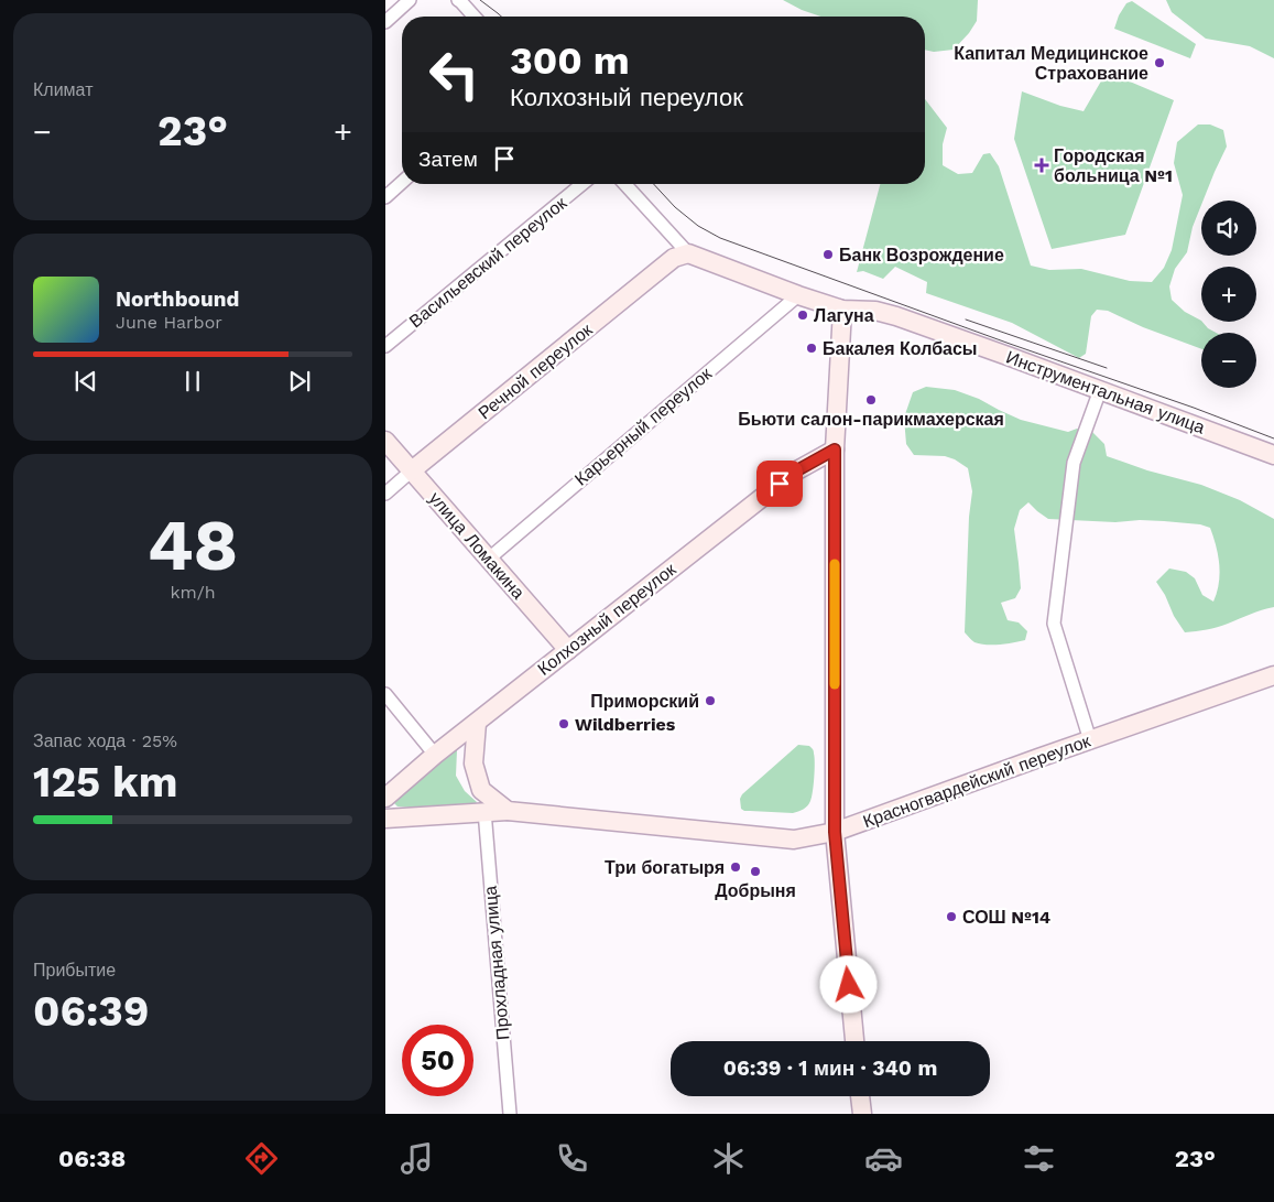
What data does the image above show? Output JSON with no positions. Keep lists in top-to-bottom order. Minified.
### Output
{"streets":{"main road":["Речной переулок","Инструментальная улица","улица Ломакина","Колхозный переулок","Красногвардейский переулок"],"street":["Васильевский переулок","Карьерный переулок","Прохладная улица"]},"crossings":[["Речной переулок","Инструментальная улица"],["Речной переулок","улица Ломакина"],["Инструментальная улица","Карьерный переулок"],["Карьерный переулок","улица Ломакина"],["улица Ломакина","Колхозный переулок"],["Красногвардейский переулок","Прохладная улица"]],"places":{"other":["Капитал Медицинское Страхование","Банк Возрождение","Лагуна","Бакалея Колбасы","Бьюти салон-парикмахерская","Приморский","Wildberries","Три богатыря","Добрыня","СОШ №14"],"health":["Городская больница №1"]},"page":{"tile":["Климат",["48","km/h"],["Запас хода · 25%","125 km"],["Прибытие","06:39"]],"turn":["300 m","Колхозный переулок"],"heat":["−","23°","+"],"then":"Затем","map_buttons":["+","−"],"song":["Northbound","June Harbor"],"limit":"50","trip":"06:39 · 1 мин · 340 m","tabs":["06:38","23°"]}}
